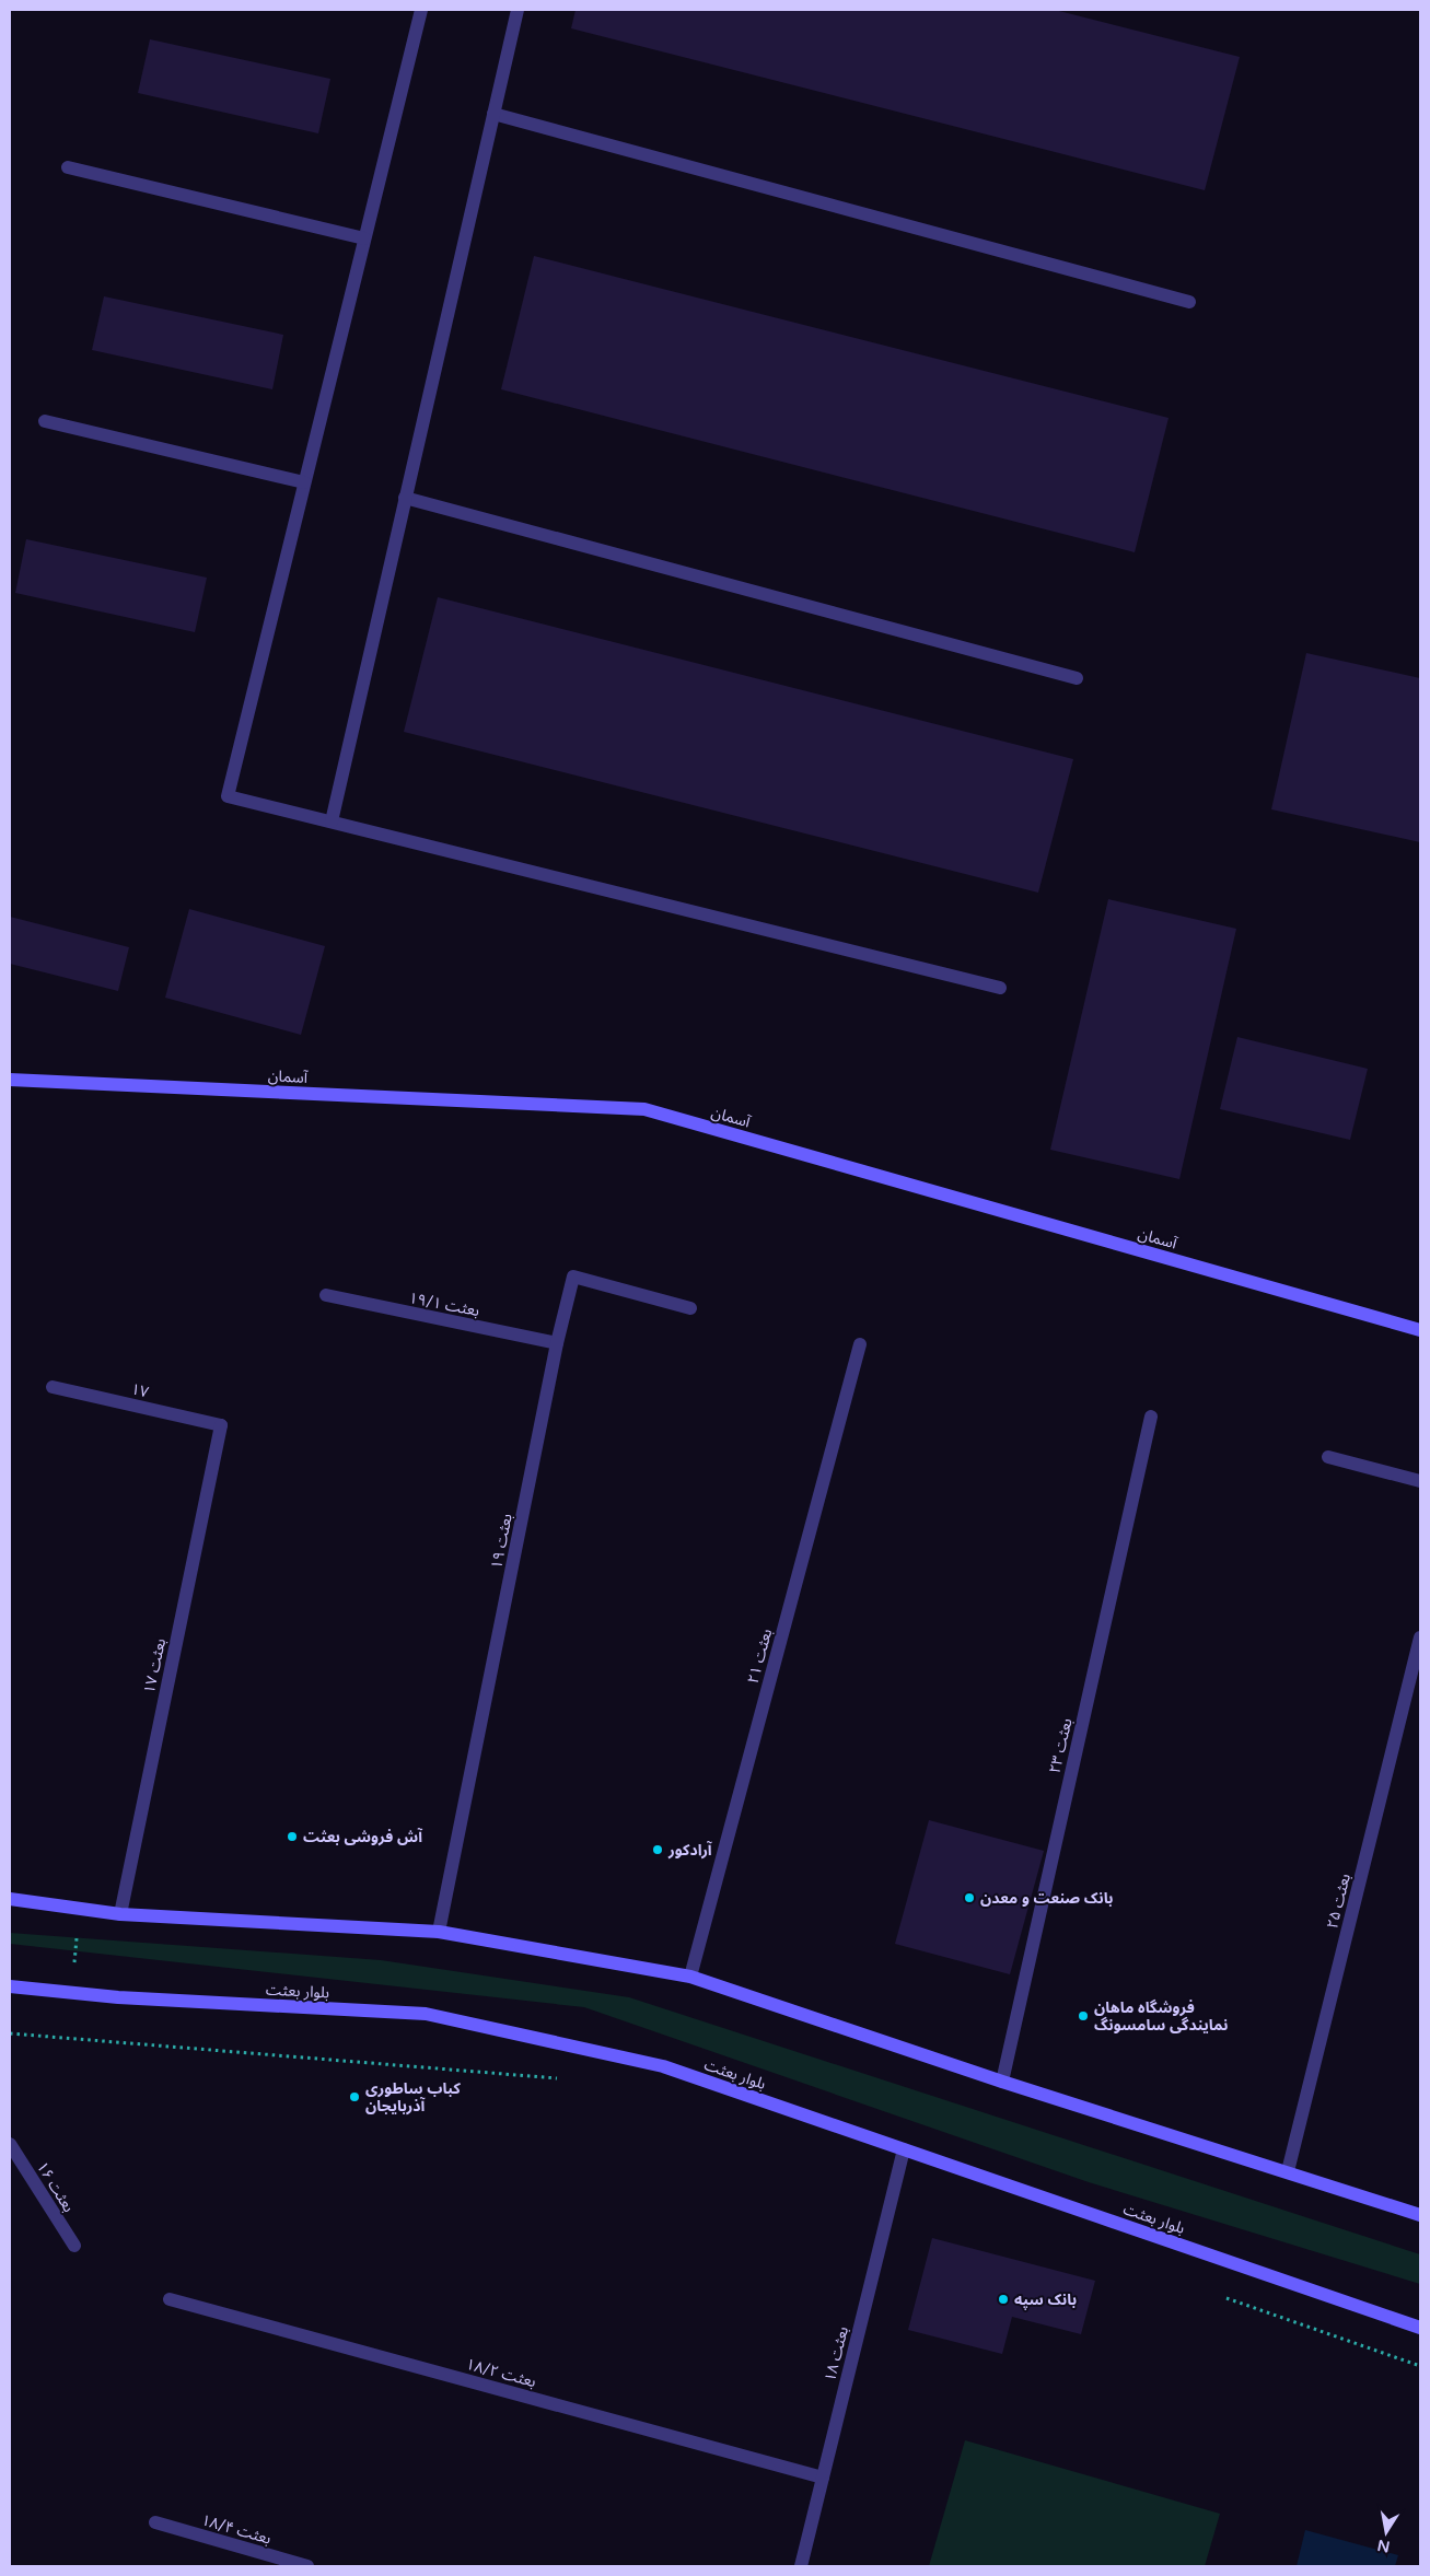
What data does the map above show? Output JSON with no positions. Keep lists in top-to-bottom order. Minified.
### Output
{"streets":{"main road":["آسمان","بلوار بعثت"],"street":["۱۹/۱ بعثت","۱۷","بعثت ۱۹","۲۱ بعثت","بعثت ۱۷","۲۳ بعثت","۲۵ بعثت","بعثت ۱۶","بعثت ۱۸","۱۸/۲ بعثت","۱۸/۴ بعثت"]},"crossings":[["۱۹/۱ بعثت","بعثت ۱۹"],["۱۷","بعثت ۱۷"],["بلوار بعثت","بعثت ۱۸"],["بعثت ۱۸","۱۸/۲ بعثت"]],"places":["آش فروشی بعثت","آرادکور","بانک صنعت و معدن","فروشگاه ماهان نمایندگی سامسونگ","کباب ساطوری آذربایجان","بانک سپه"],"north":"bottom"}
